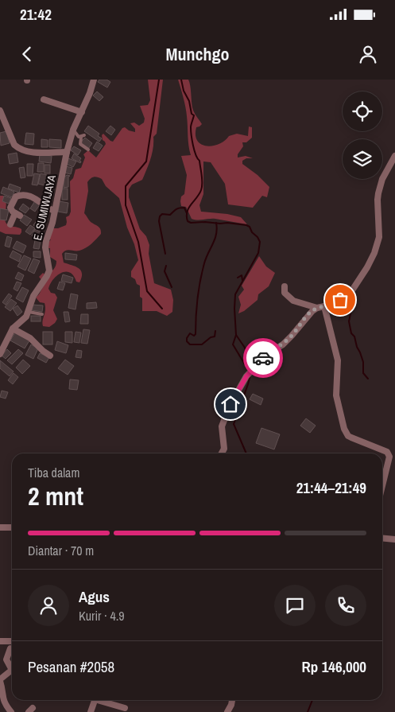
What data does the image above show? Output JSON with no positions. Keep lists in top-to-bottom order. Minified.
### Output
{"streets":{"street":["E. SUMIWIJAYA"]},"page":{"status":"21:42","header":"Munchgo","heading":["2 mnt","Tiba dalam","21:44–21:49"],"panel":["Agus","Kurir · 4.9","Pesanan #2058","Rp 146,000"],"bar":"Diantar · 70 m"}}
